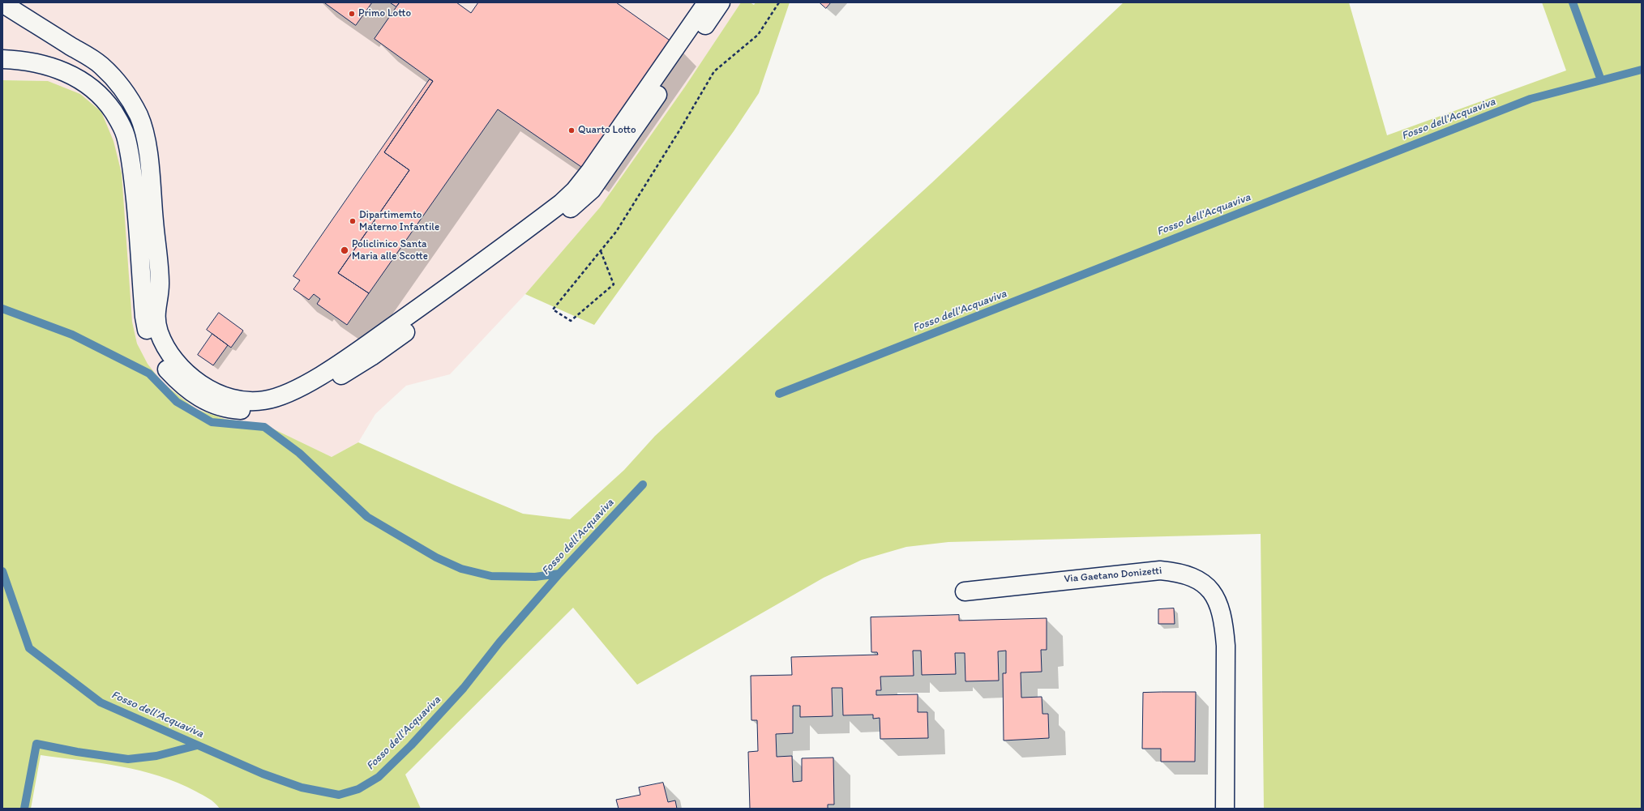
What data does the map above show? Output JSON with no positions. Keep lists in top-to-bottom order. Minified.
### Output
{"streets":{"street":["Via Gaetano Donizetti"]},"water":["Fosso dell'Acquaviva"],"places":["Primo Lotto","Quarto Lotto","Dipartimemto Materno Infantile","Policlinico Santa Maria alle Scotte"]}
